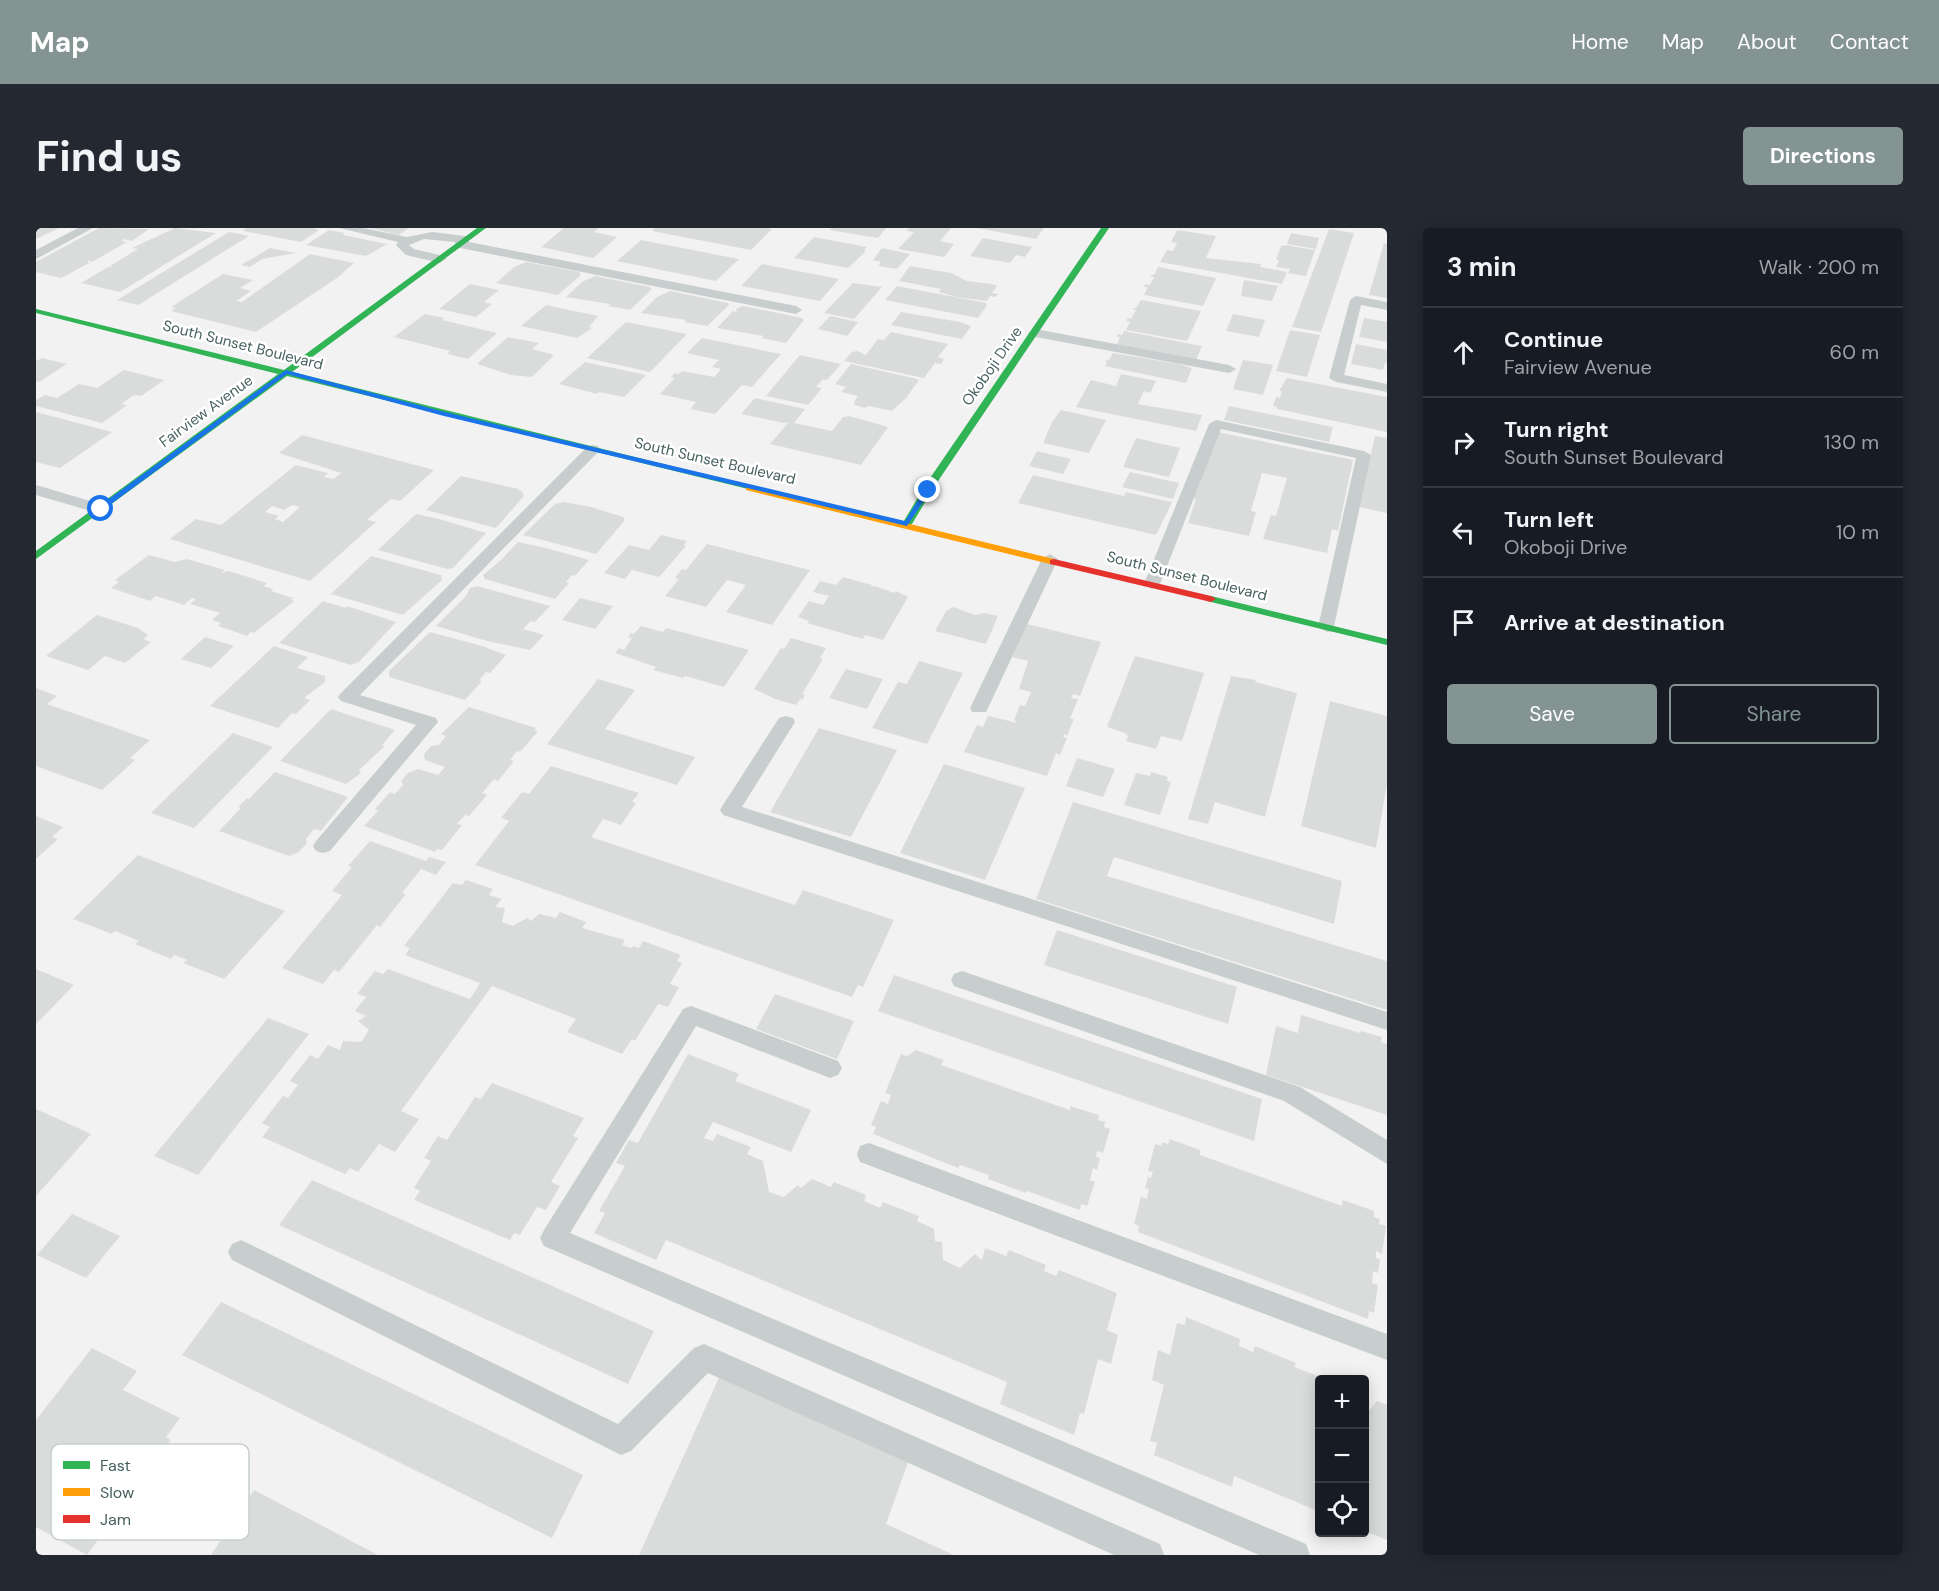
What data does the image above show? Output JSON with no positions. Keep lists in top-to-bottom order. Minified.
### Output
{"streets":{"street":["South Sunset Boulevard","Okoboji Drive","Fairview Avenue"]},"crossings":[["South Sunset Boulevard","Okoboji Drive"],["South Sunset Boulevard","Fairview Avenue"]],"legend":["Fast","Slow","Jam"],"page":{"header":"Map","nav":["Home","Map","About","Contact"],"buttons":["Directions",["Save","Share"]],"title":"Find us","heading":["3 min","Walk · 200 m"],"list":[["Continue","Fairview Avenue","60 m"],["Turn right","South Sunset Boulevard","130 m"],["Turn left","Okoboji Drive","10 m"],"Arrive at destination"],"map_buttons":["+","−"]}}
